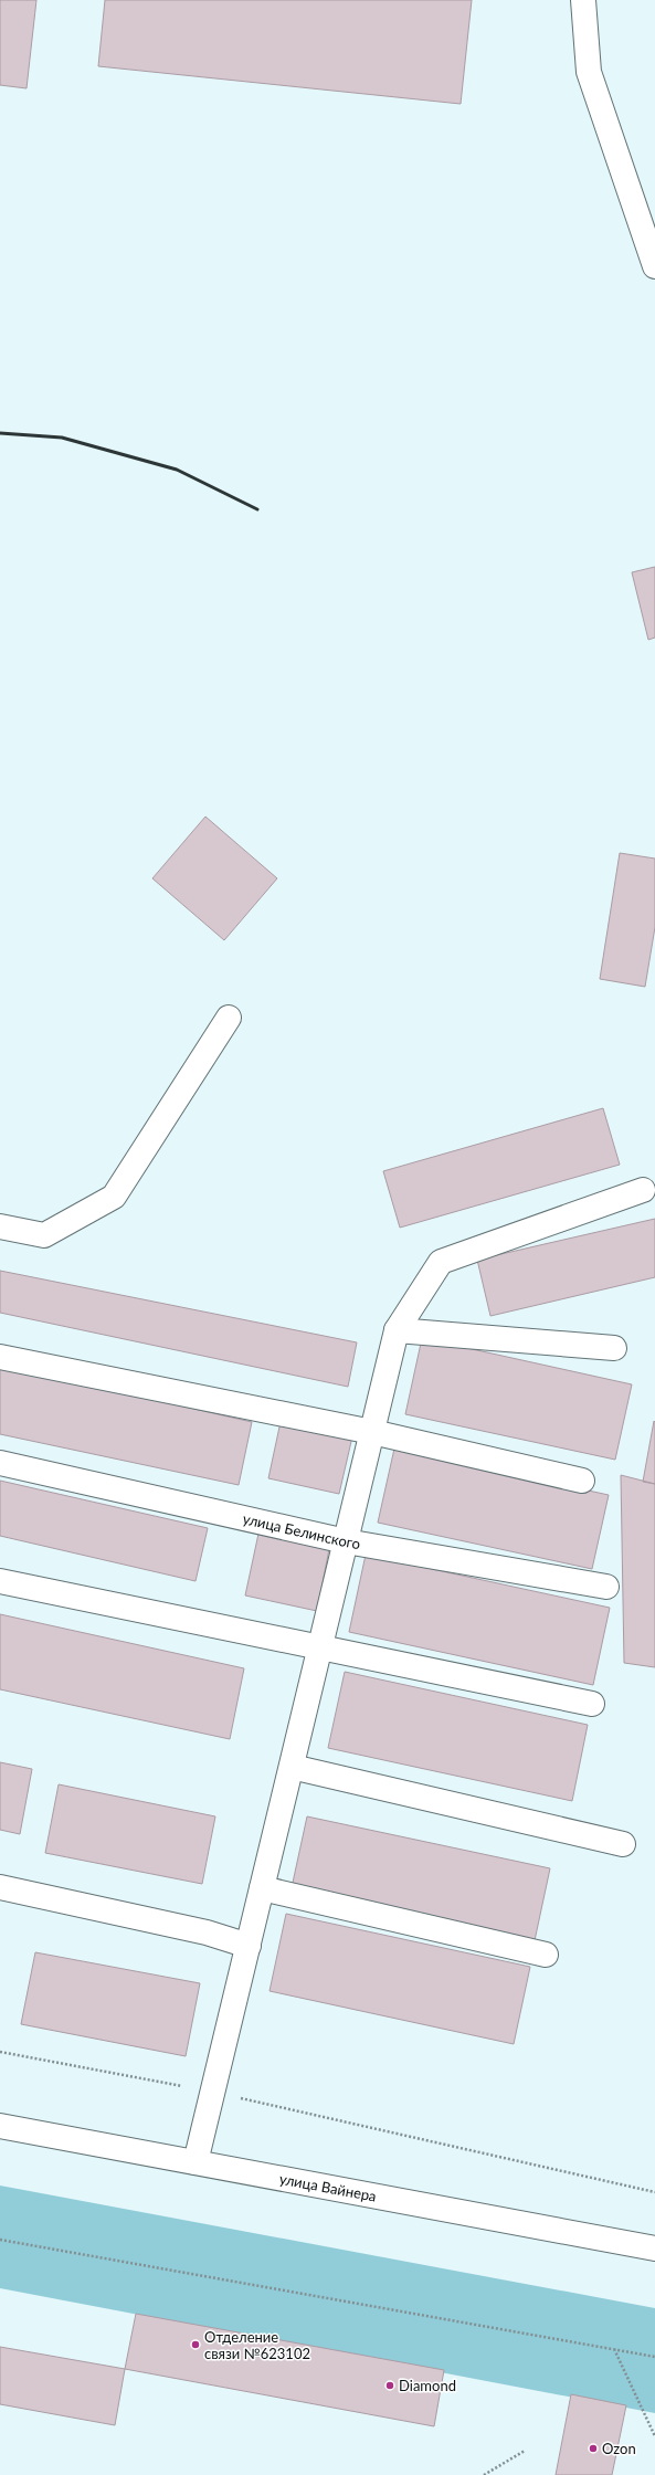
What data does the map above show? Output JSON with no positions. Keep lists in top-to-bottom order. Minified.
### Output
{"streets":{"main road":["улица Белинского","улица Вайнера"]},"places":["Отделение связи №623102","Diamond","Ozon"]}
